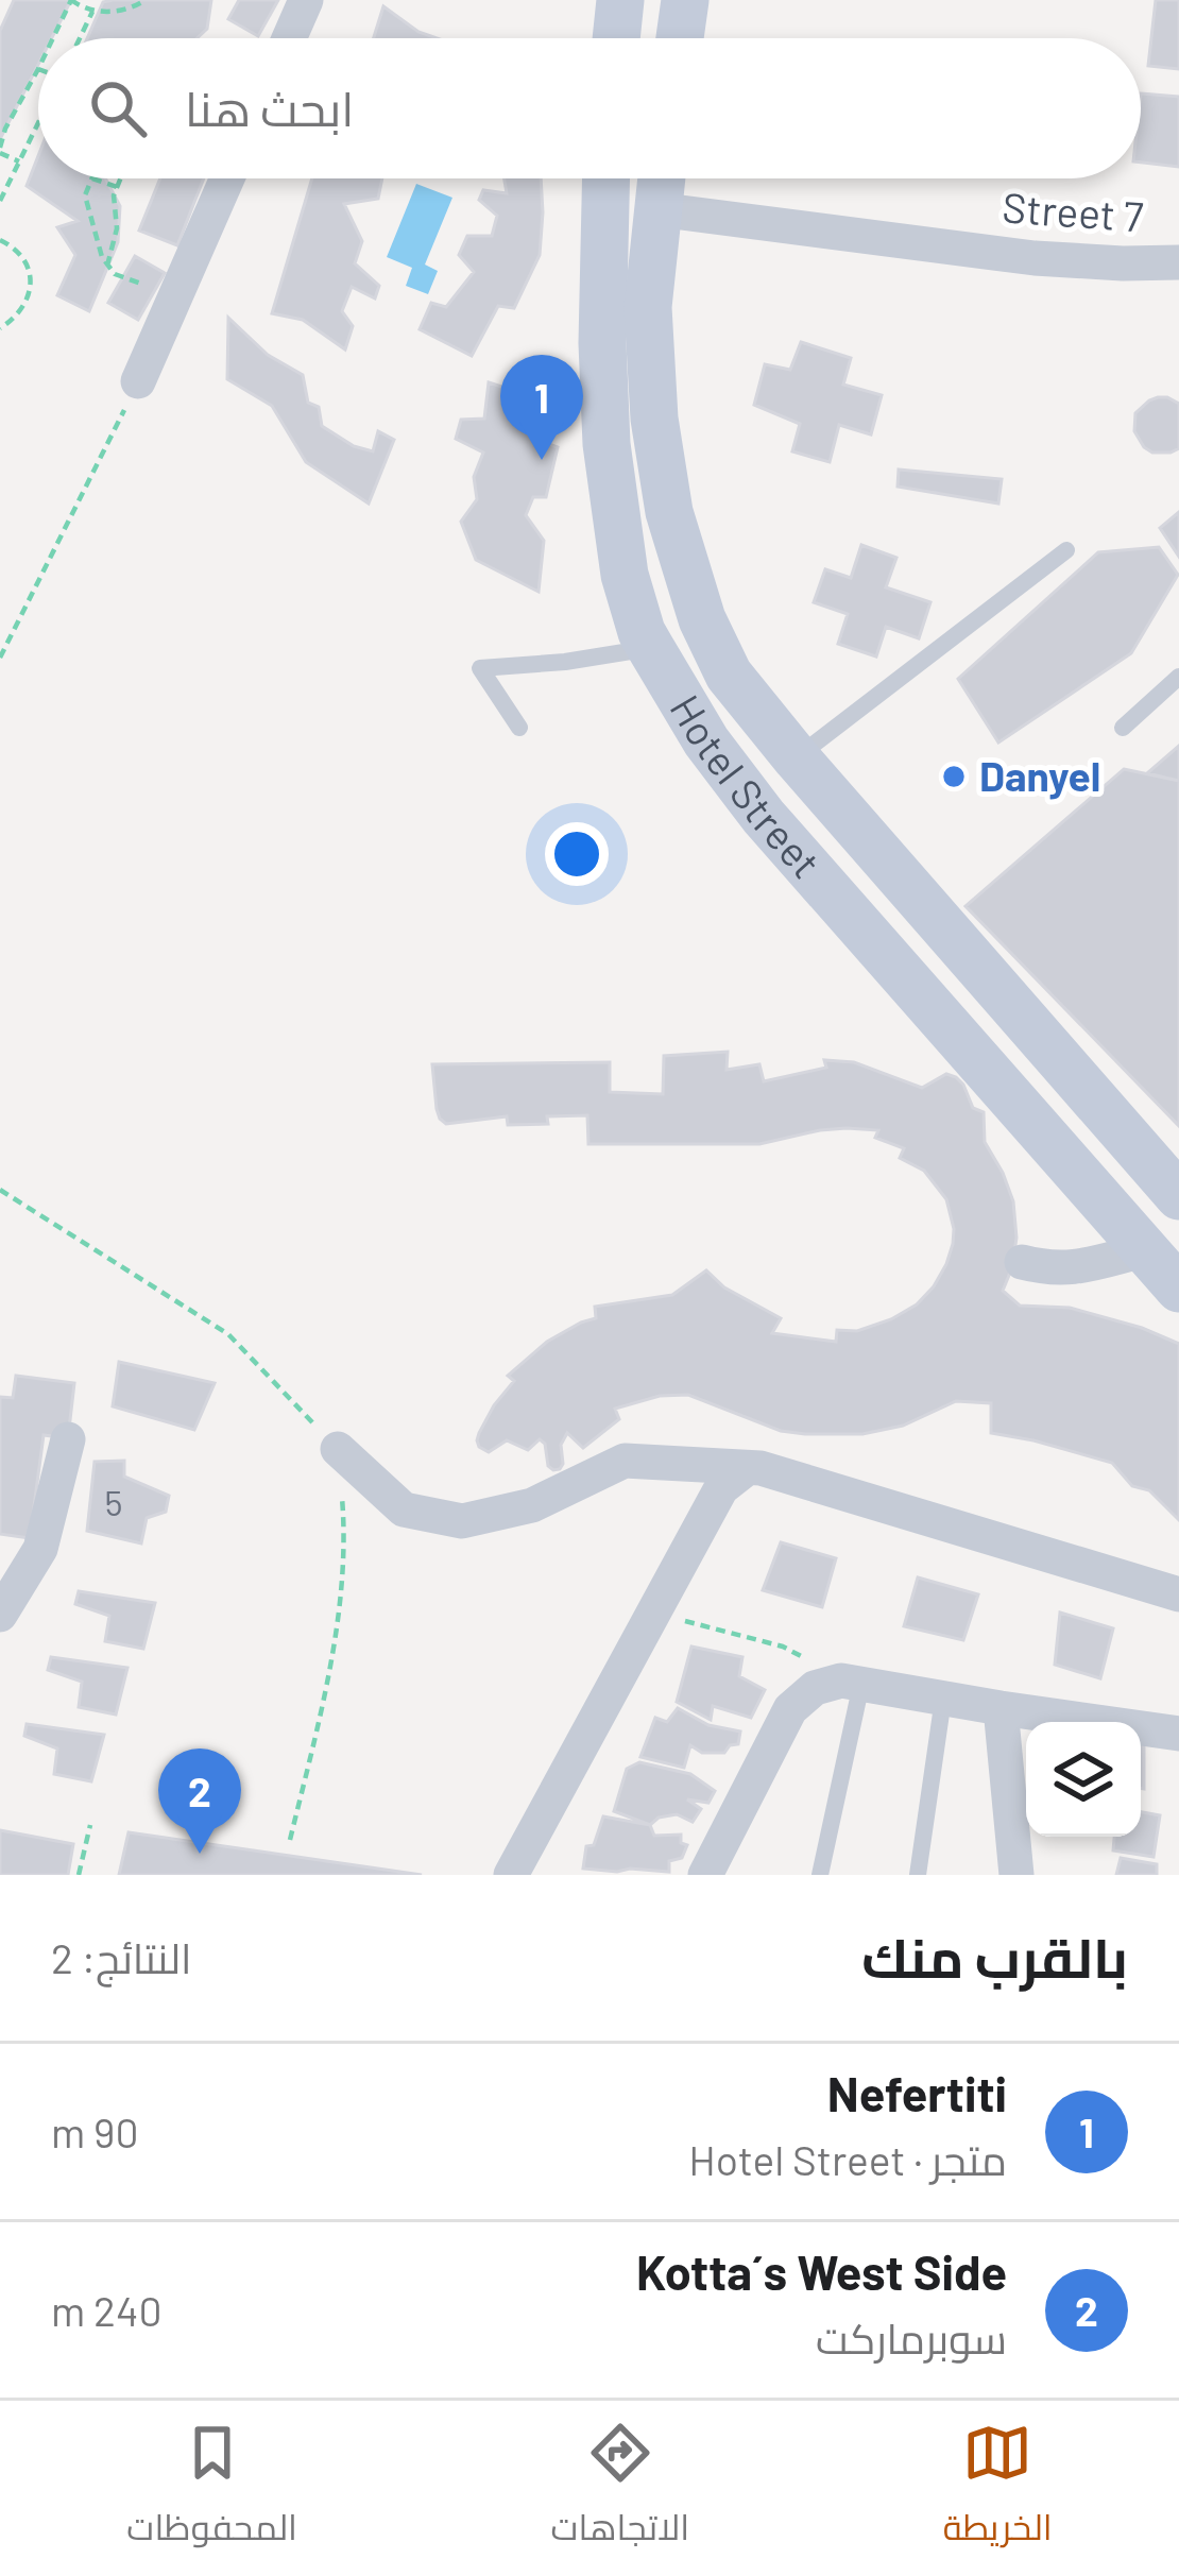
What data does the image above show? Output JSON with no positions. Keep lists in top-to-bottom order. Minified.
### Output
{"streets":{"street":["Street 7","Hotel Street"]},"crossings":[["Street 7","Hotel Street"]],"places":["Danyel"],"house_numbers":["5"],"page":{"search":"ابحث هنا","pins":["1","2"],"heading":["بالقرب منك","النتائج: 2"],"list":[{"mark":"1","name":"Nefertiti","note":"متجر · Hotel Street","value":"90 m"},{"mark":"2","name":"Kotta´s West Side","note":"سوبرماركت","value":"240 m"}],"nav":["الخريطة","الاتجاهات","المحفوظات"]}}
